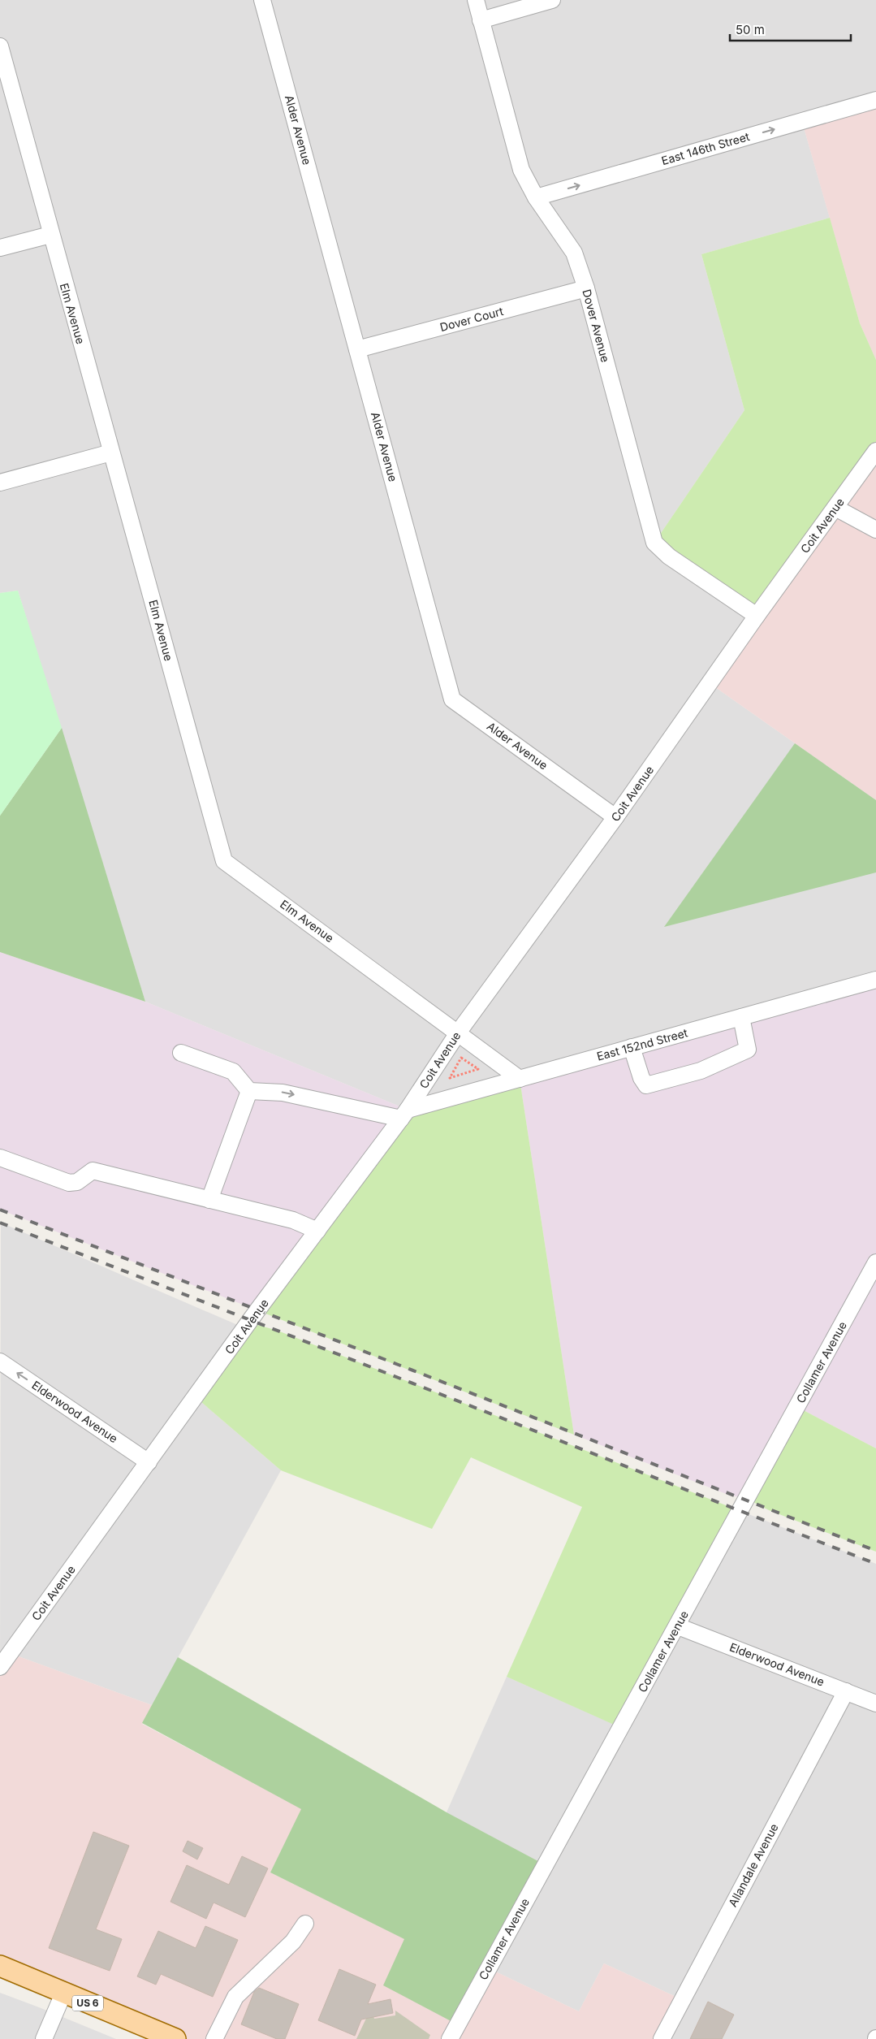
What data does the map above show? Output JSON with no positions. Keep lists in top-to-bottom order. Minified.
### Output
{"streets":{"main road":["US 6"],"street":["Alder Avenue","East 146th Street","Elm Avenue","Dover Court","Dover Avenue","Coit Avenue","East 152nd Street","Collamer Avenue","Elderwood Avenue","Allandale Avenue"]},"crossings":[["Alder Avenue","Dover Court"],["Alder Avenue","Coit Avenue"],["East 146th Street","Dover Avenue"],["Elm Avenue","Coit Avenue"],["Elm Avenue","East 152nd Street"],["Dover Court","Dover Avenue"],["Dover Avenue","Coit Avenue"],["Coit Avenue","East 152nd Street"],["Coit Avenue","Elderwood Avenue"],["Collamer Avenue","Elderwood Avenue"],["Elderwood Avenue","Allandale Avenue"]],"one_way":["East 146th Street","Elderwood Avenue"],"scale_bar":"50 m"}
